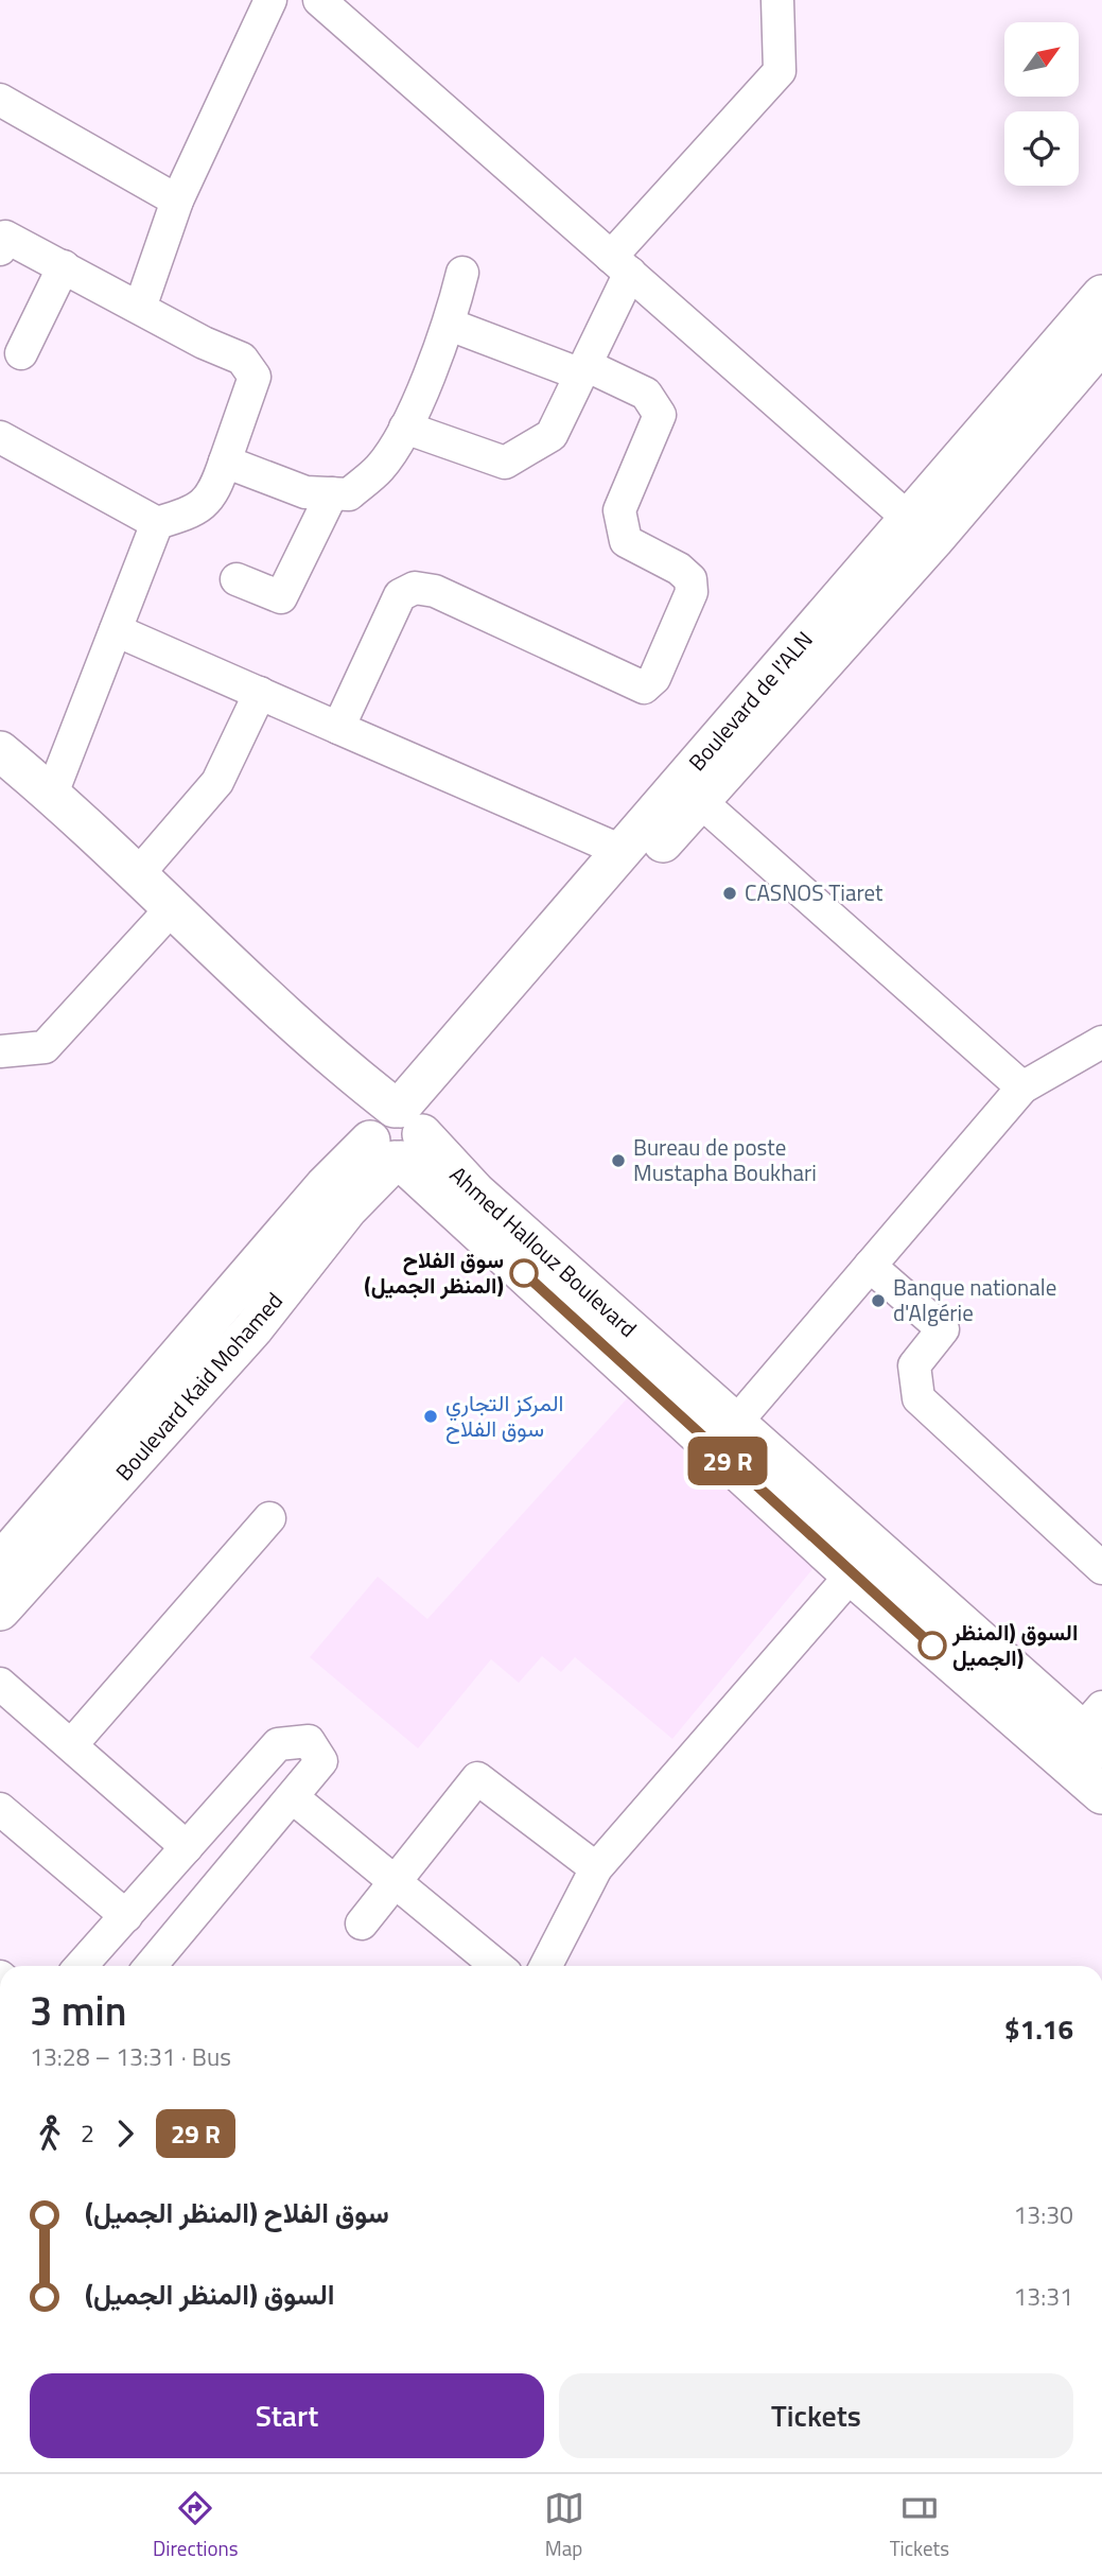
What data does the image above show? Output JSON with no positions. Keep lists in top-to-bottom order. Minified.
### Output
{"streets":{"main road":["Boulevard de l'ALN","Ahmed Hallouz Boulevard","Boulevard Kaid Mohamed"]},"crossings":[["Boulevard de l'ALN","Ahmed Hallouz Boulevard"],["Boulevard de l'ALN","Boulevard Kaid Mohamed"],["Ahmed Hallouz Boulevard","Boulevard Kaid Mohamed"]],"places":["CASNOS Tiaret","Bureau de poste Mustapha Boukhari","سوق الفلاح (المنظر الجميل)","Banque nationale d'Algérie","المركز التجاري سوق الفلاح","السوق (المنظر الجميل)"],"north":"top right","page":{"on_map":"29 R","heading":["3 min","13:28 – 13:31 · Bus","$1.16"],"legs":["2","29 R"],"list":[{"name":"سوق الفلاح (المنظر الجميل)","value":"13:30"},{"name":"السوق (المنظر الجميل)","value":"13:31"}],"buttons":["Start","Tickets"],"tabs":["Directions","Map","Tickets"]}}
